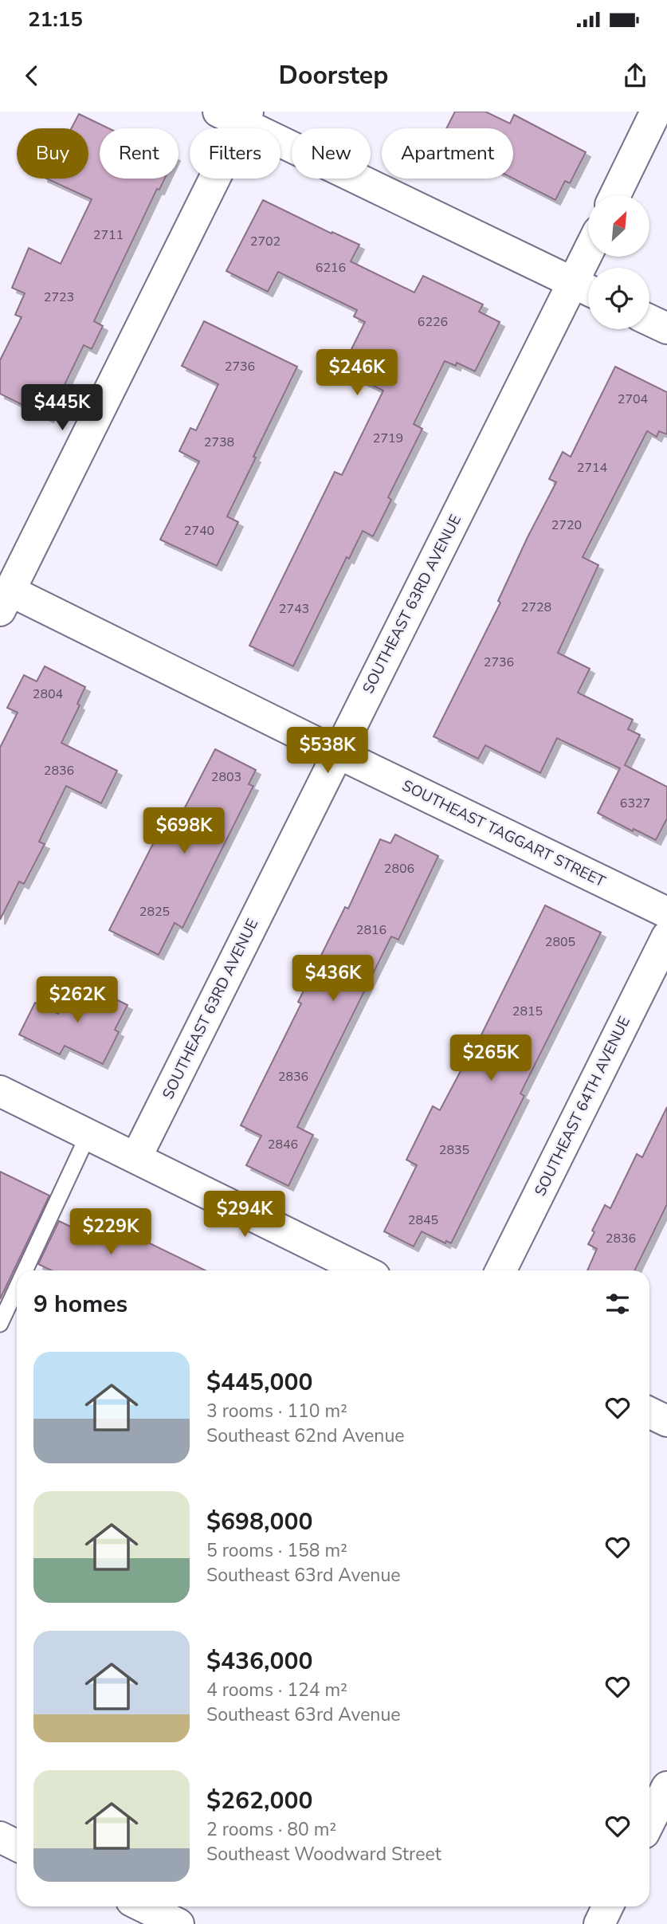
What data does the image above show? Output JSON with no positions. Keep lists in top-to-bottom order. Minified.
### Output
{"streets":{"street":["SOUTHEAST 63RD AVENUE","SOUTHEAST TAGGART STREET","SOUTHEAST 64TH AVENUE"]},"crossings":[["SOUTHEAST 63RD AVENUE","SOUTHEAST TAGGART STREET"]],"house_numbers":["2711","2702","6216","2723","6226","2736","2704","2719","2738","2714","2720","2740","2728","2743","2736","2804","2836","2803","6327","2806","2825","2816","2805","2815","2836","2846","2835","2845","2836"],"north":"top right","page":{"status":"21:15","header":"Doorstep","chip":["Buy","Rent","Filters","New","Apartment"],"price":["$246K","$445K","$538K","$698K","$436K","$262K","$265K","$294K","$229K"],"heading":"9 homes","list":[{"name":"$445,000","note":"3 rooms · 110 m² · Southeast 62nd Avenue"},{"name":"$698,000","note":"5 rooms · 158 m² · Southeast 63rd Avenue"},{"name":"$436,000","note":"4 rooms · 124 m² · Southeast 63rd Avenue"},{"name":"$262,000","note":"2 rooms · 80 m² · Southeast Woodward Street"}]}}
